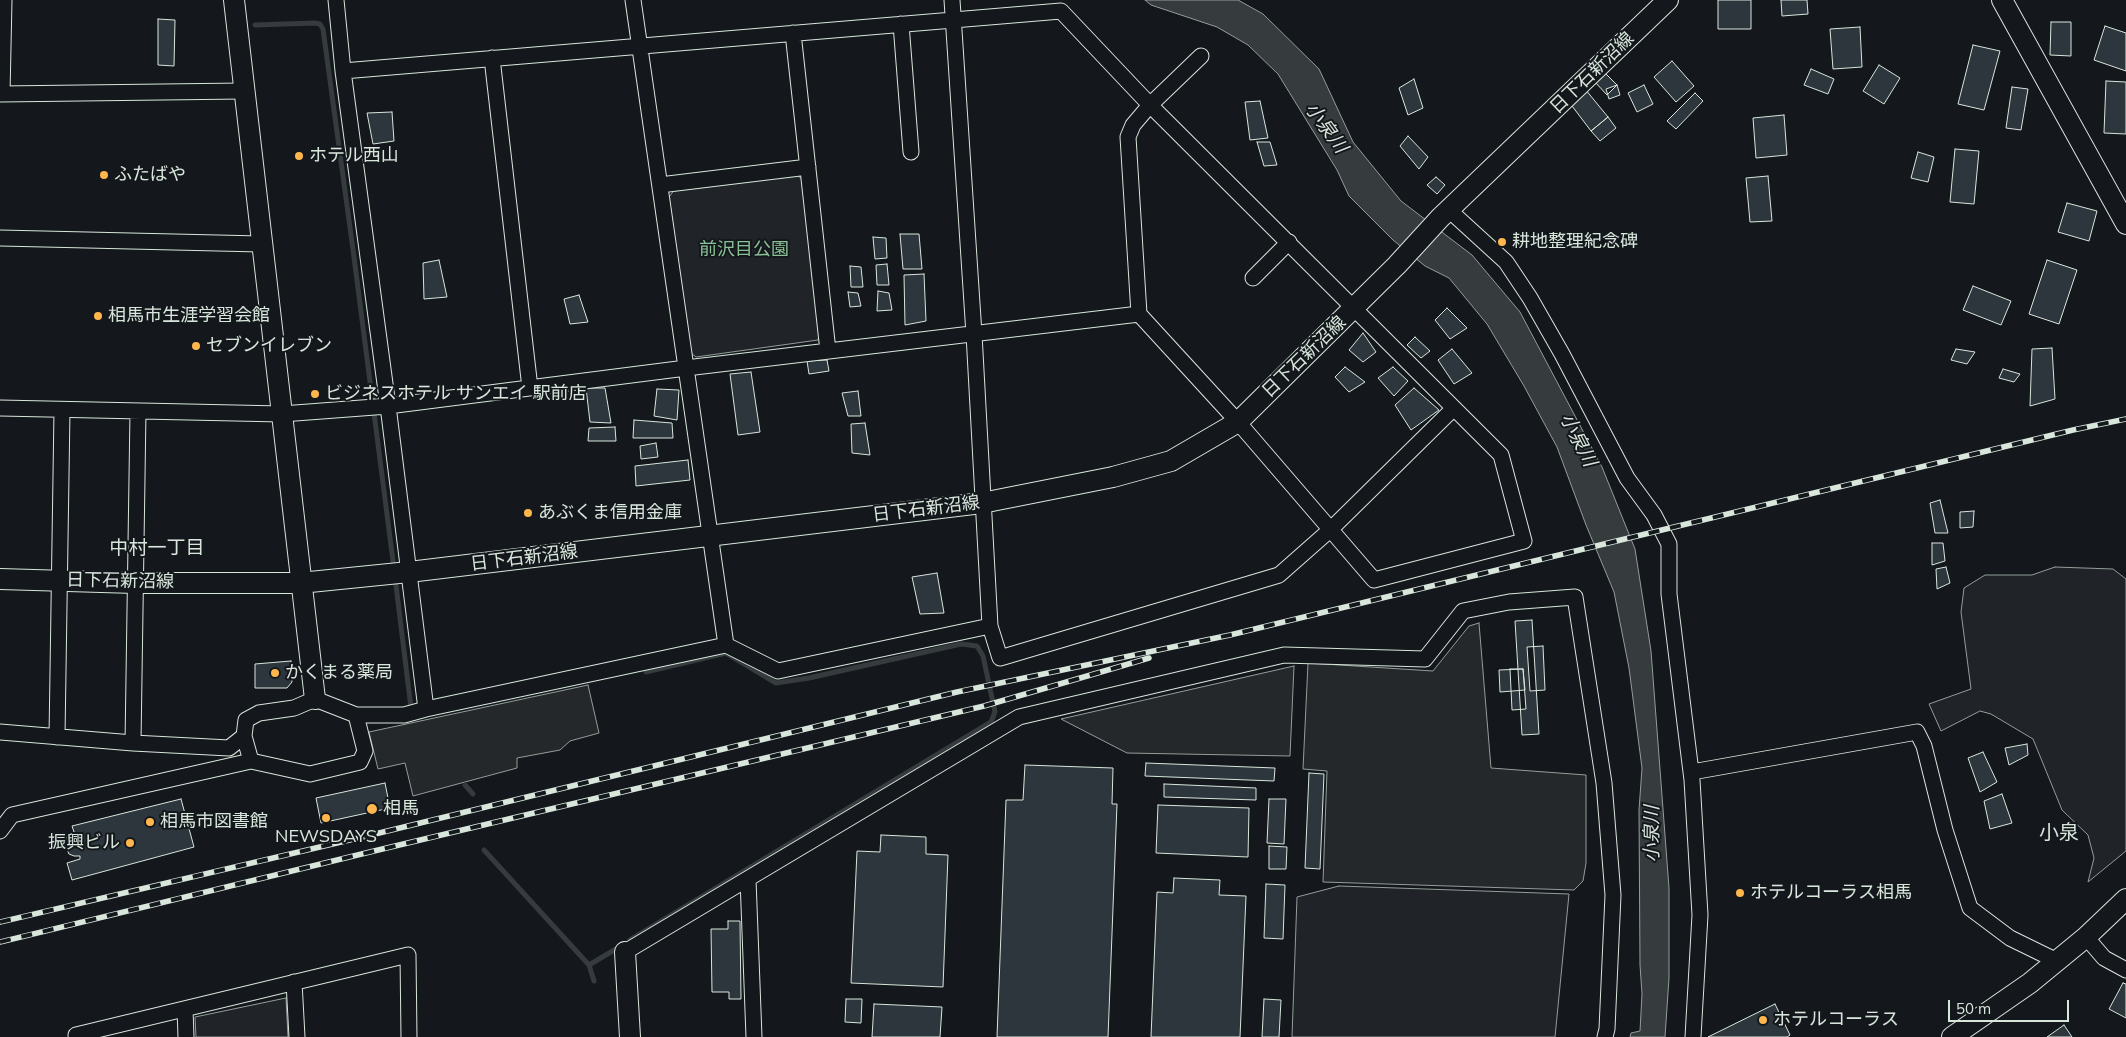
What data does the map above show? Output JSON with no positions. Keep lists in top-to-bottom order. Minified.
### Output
{"streets":{"main road":["日下石新沼線"]},"districts":["中村一丁目","小泉"],"water":["小泉川"],"parks":["前沢目公園"],"places":["ホテル西山","ふたばや","耕地整理紀念碑","相馬市生涯学習会館","セブンイレブン","ビジネスホテル サンエイ 駅前店","あぶくま信用金庫","かくまる薬局","相馬","NEWSDAYS","相馬市図書館","振興ビル","ホテルコーラス相馬","ホテルコーラス"],"scale_bar":"50 m"}
